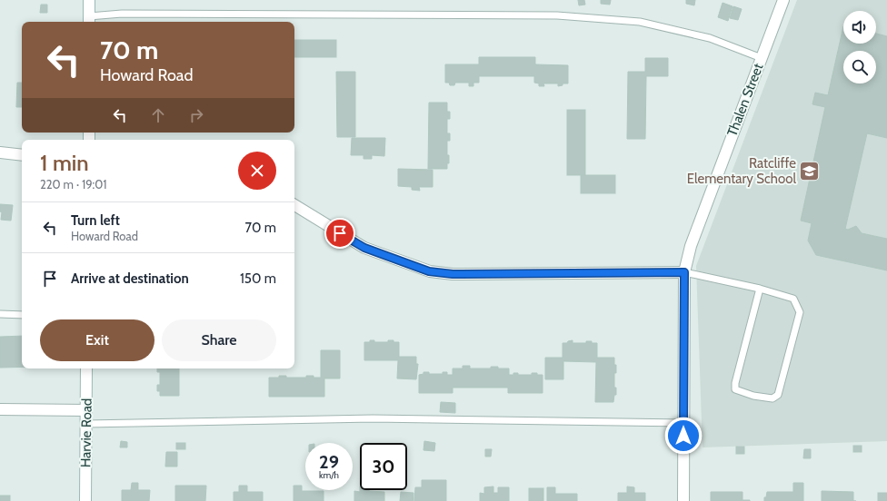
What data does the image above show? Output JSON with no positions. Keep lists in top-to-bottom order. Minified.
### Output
{"streets":{"street":["Thalen Street","Harvie Road"]},"places":{"school or university":["Ratcliffe Elementary School"]},"page":{"turn":["70 m","Howard Road"],"heading":["1 min","220 m · 19:01"],"list":[{"name":"Turn left","note":"Howard Road","value":"70 m"},{"name":"Arrive at destination","value":"150 m"}],"buttons":["Exit","Share"],"speed":"29 km/h","limit":"30"}}
